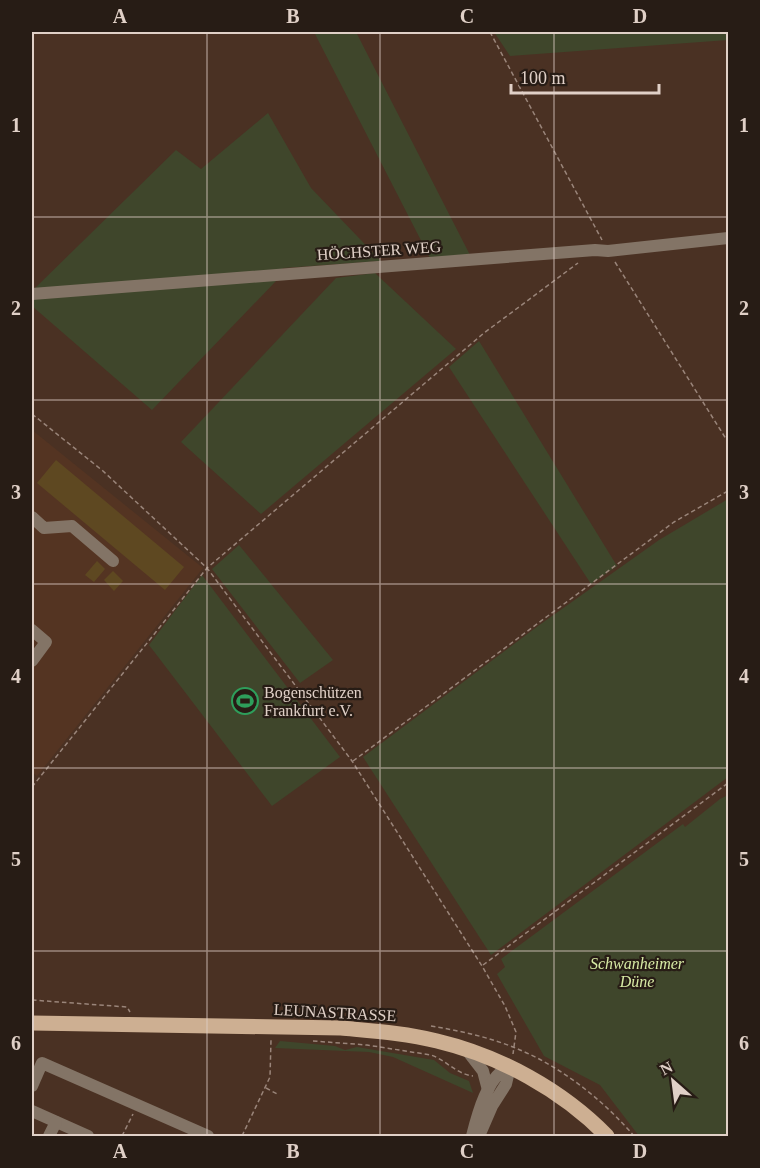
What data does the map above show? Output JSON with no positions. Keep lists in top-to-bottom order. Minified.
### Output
{"streets":{"main road":["LEUNASTRASSE"],"street":["HÖCHSTER WEG"]},"parks":["Schwanheimer Düne"],"places":{"sports":["Bogenschützen Frankfurt e.V."]},"scale_bar":"100 m","north":"top left","grid":{"columns":["A","B","C","D"],"rows":["1","2","3","4","5","6"]}}
